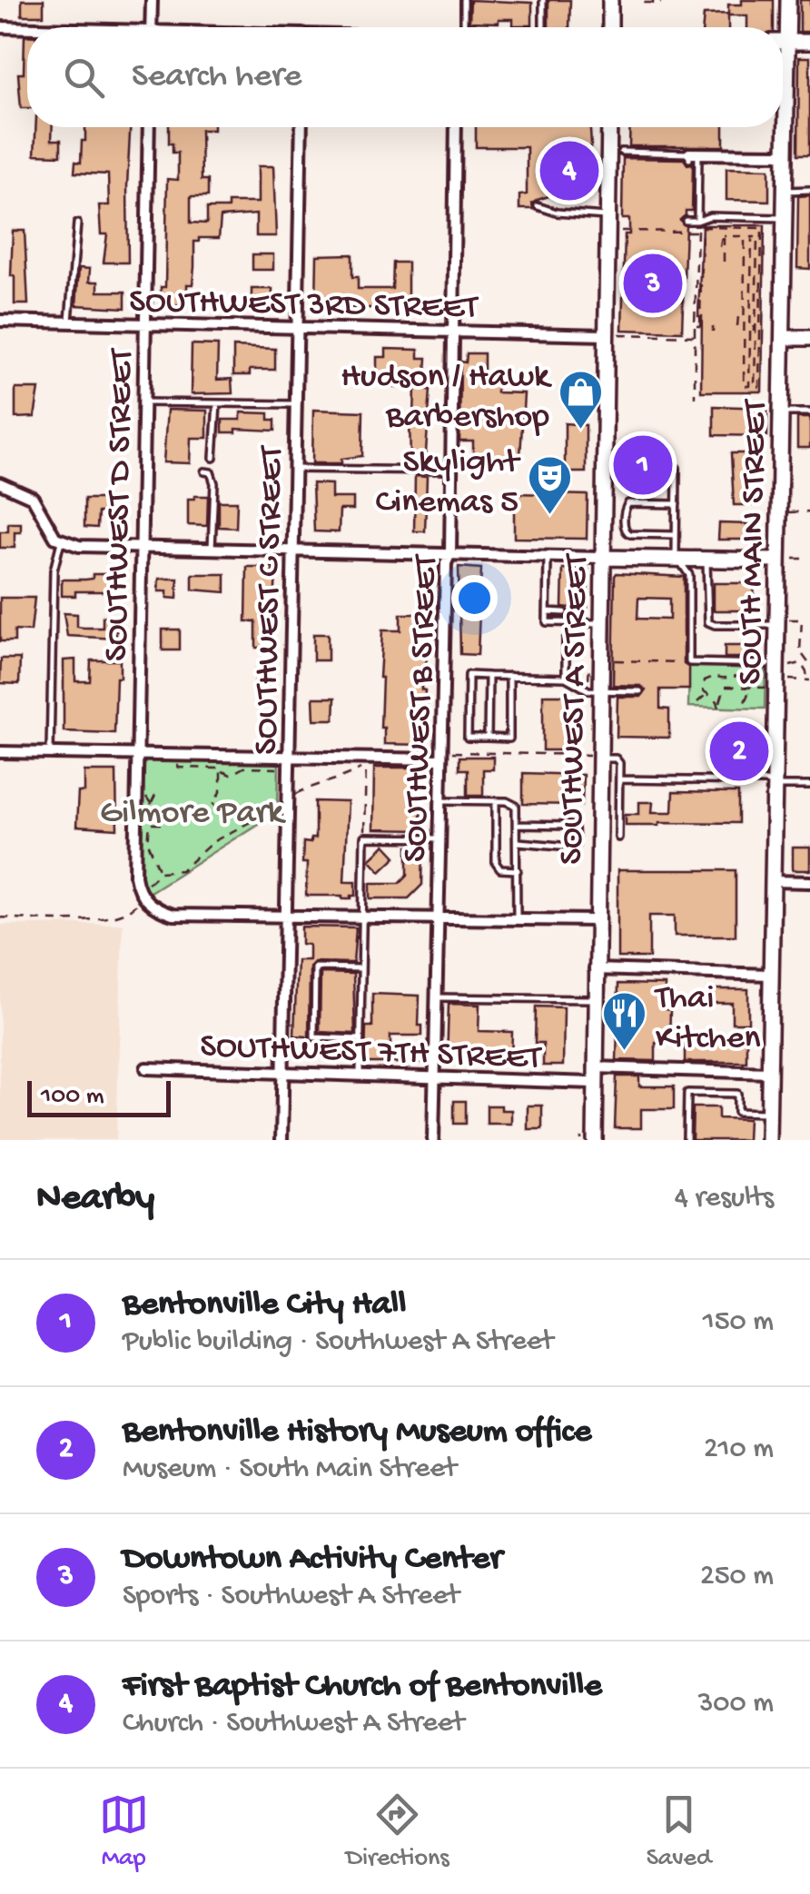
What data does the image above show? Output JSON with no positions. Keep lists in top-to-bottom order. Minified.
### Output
{"streets":{"street":["SOUTHWEST 3RD STREET","SOUTHWEST D STREET","SOUTH MAIN STREET","SOUTHWEST C STREET","SOUTHWEST B STREET","SOUTHWEST A STREET","SOUTHWEST 7TH STREET"]},"crossings":[["SOUTHWEST 3RD STREET","SOUTHWEST D STREET"],["SOUTHWEST 3RD STREET","SOUTHWEST C STREET"],["SOUTHWEST 3RD STREET","SOUTHWEST B STREET"],["SOUTHWEST 3RD STREET","SOUTHWEST A STREET"],["SOUTH MAIN STREET","SOUTHWEST 7TH STREET"],["SOUTHWEST C STREET","SOUTHWEST 7TH STREET"],["SOUTHWEST B STREET","SOUTHWEST 7TH STREET"],["SOUTHWEST A STREET","SOUTHWEST 7TH STREET"]],"parks":["Gilmore Park"],"places":{"shop":["Hudson / Hawk Barbershop"],"theatre":["Skylight Cinemas 5"],"restaurant":["Thai Kitchen"]},"scale_bar":"100 m","page":{"search":"Search here","pins":["4","3","1","2"],"scale":"100 m","heading":["Nearby","4 results"],"list":[{"mark":"1","name":"Bentonville City Hall","note":"Public building · Southwest A Street","value":"150 m"},{"mark":"2","name":"Bentonville History Museum office","note":"Museum · South Main Street","value":"210 m"},{"mark":"3","name":"Downtown Activity Center","note":"Sports · Southwest A Street","value":"250 m"},{"mark":"4","name":"First Baptist Church of Bentonville","note":"Church · Southwest A Street","value":"300 m"}],"nav":["Map","Directions","Saved"]}}
